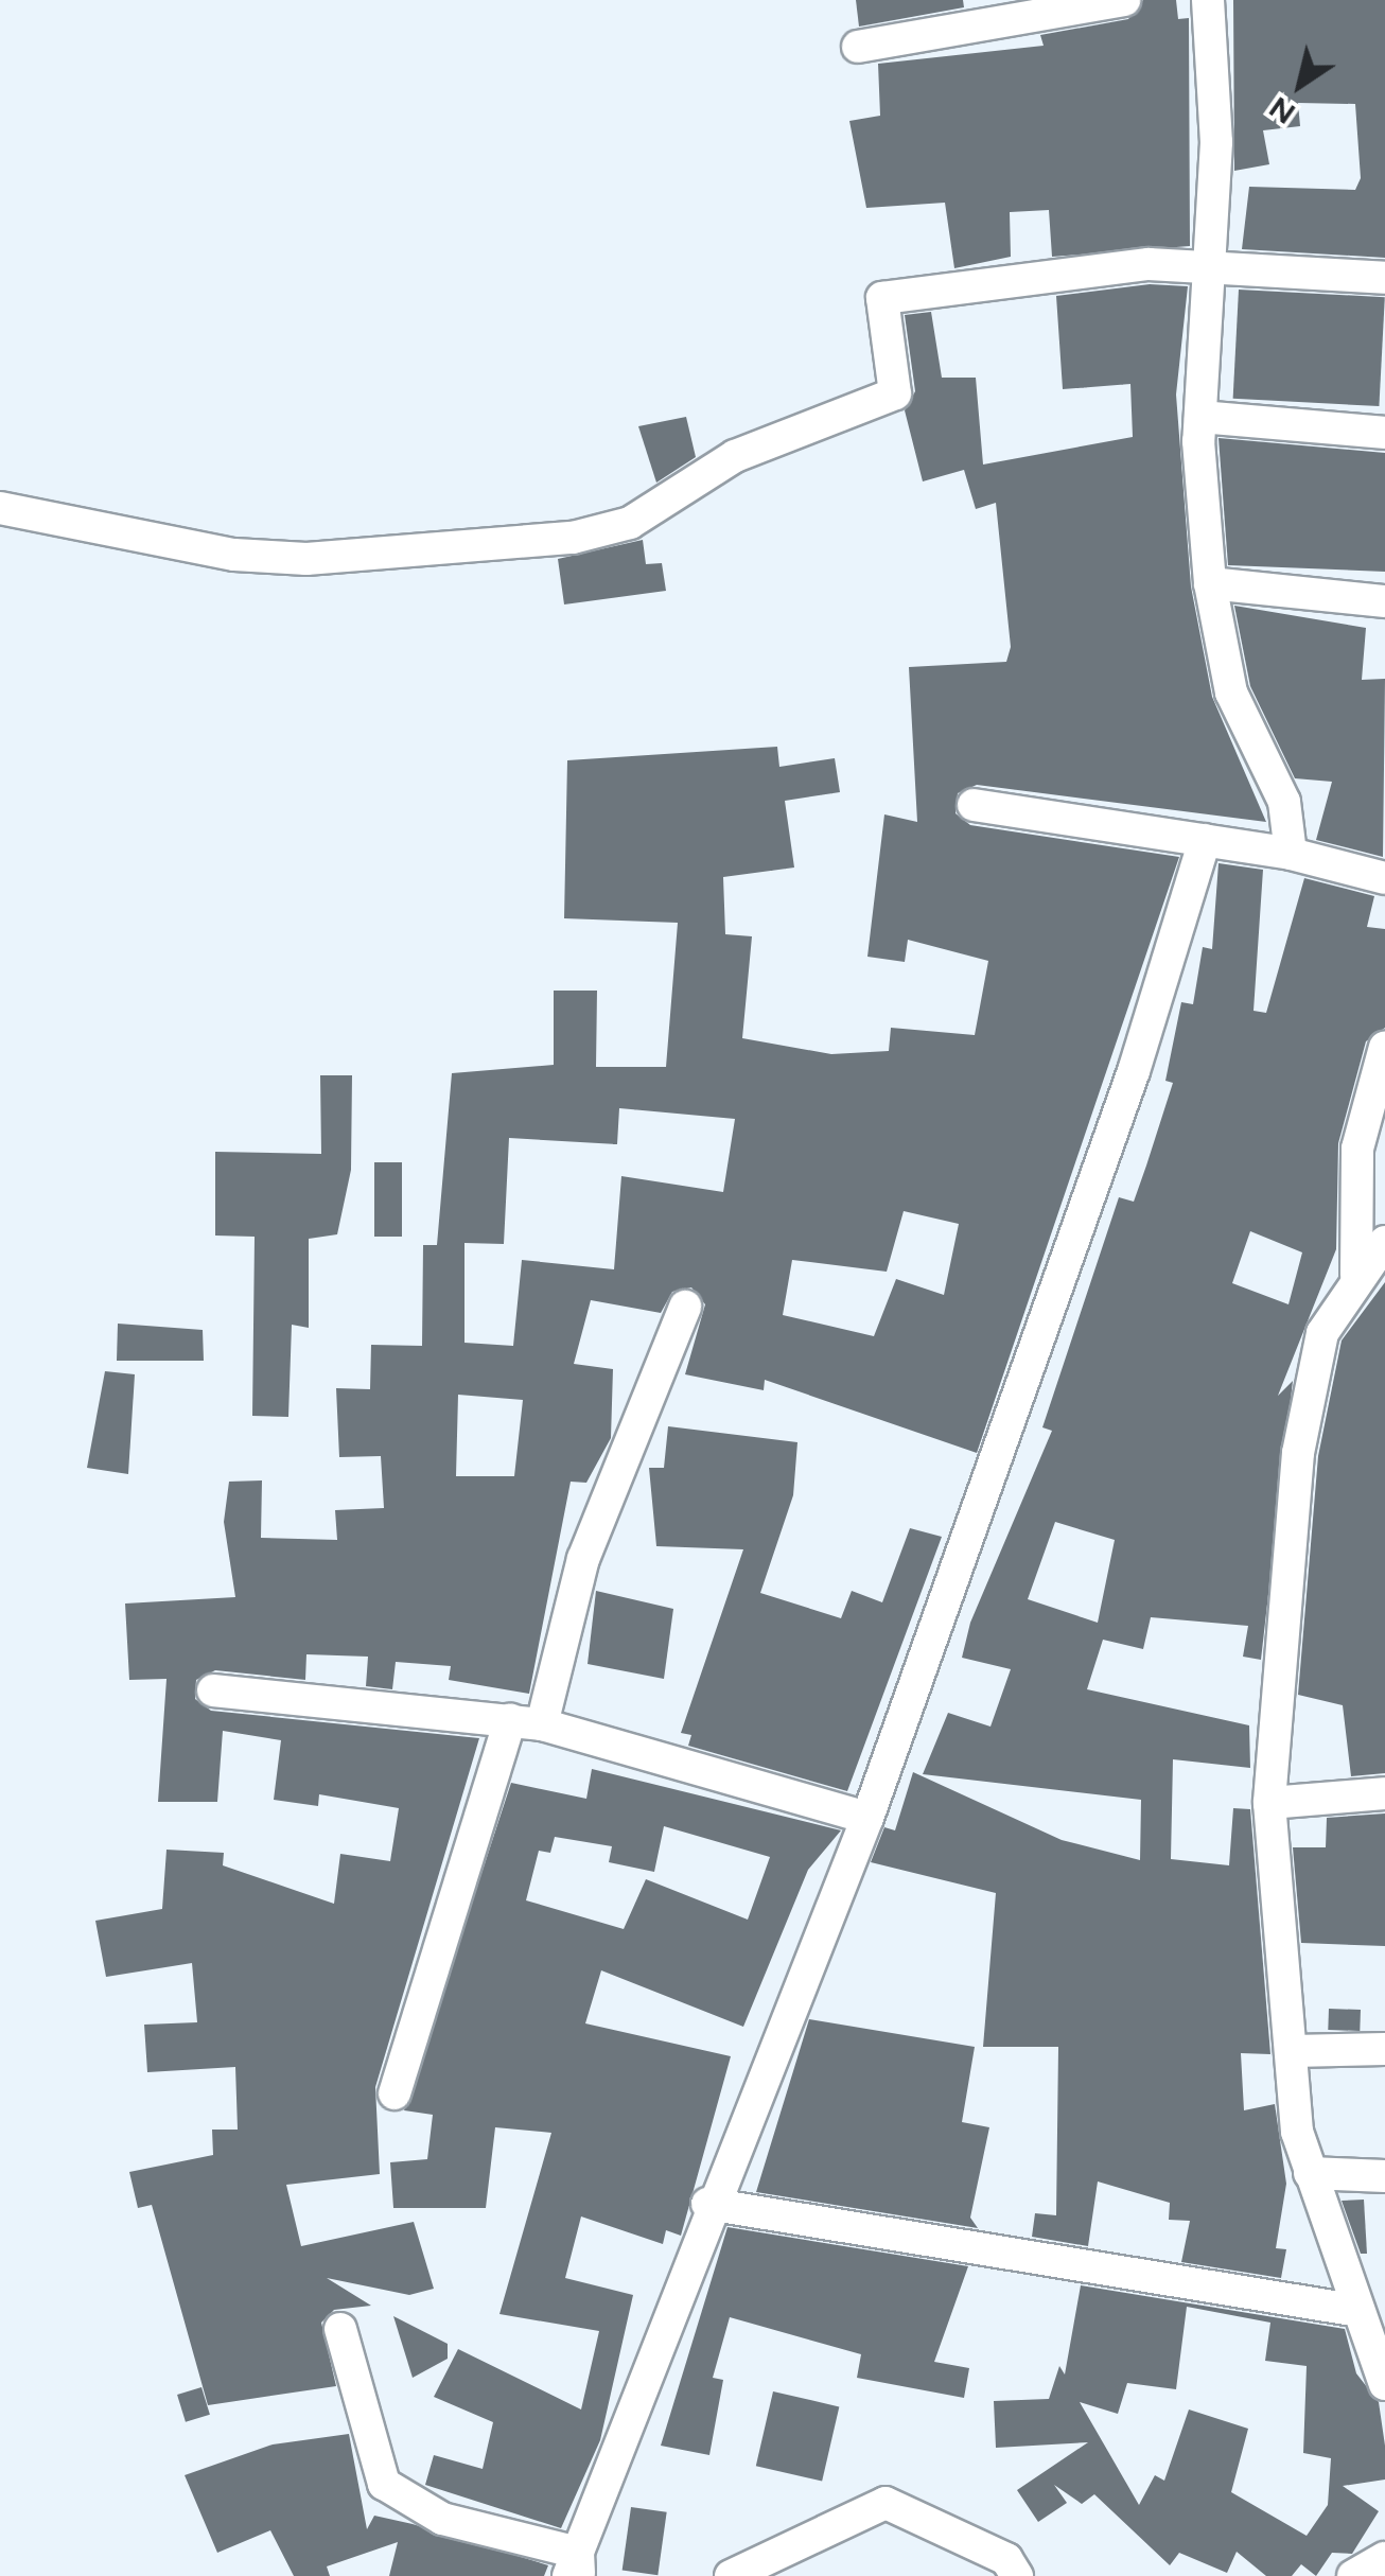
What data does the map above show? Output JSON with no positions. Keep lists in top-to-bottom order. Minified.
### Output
{"north":"bottom left"}
